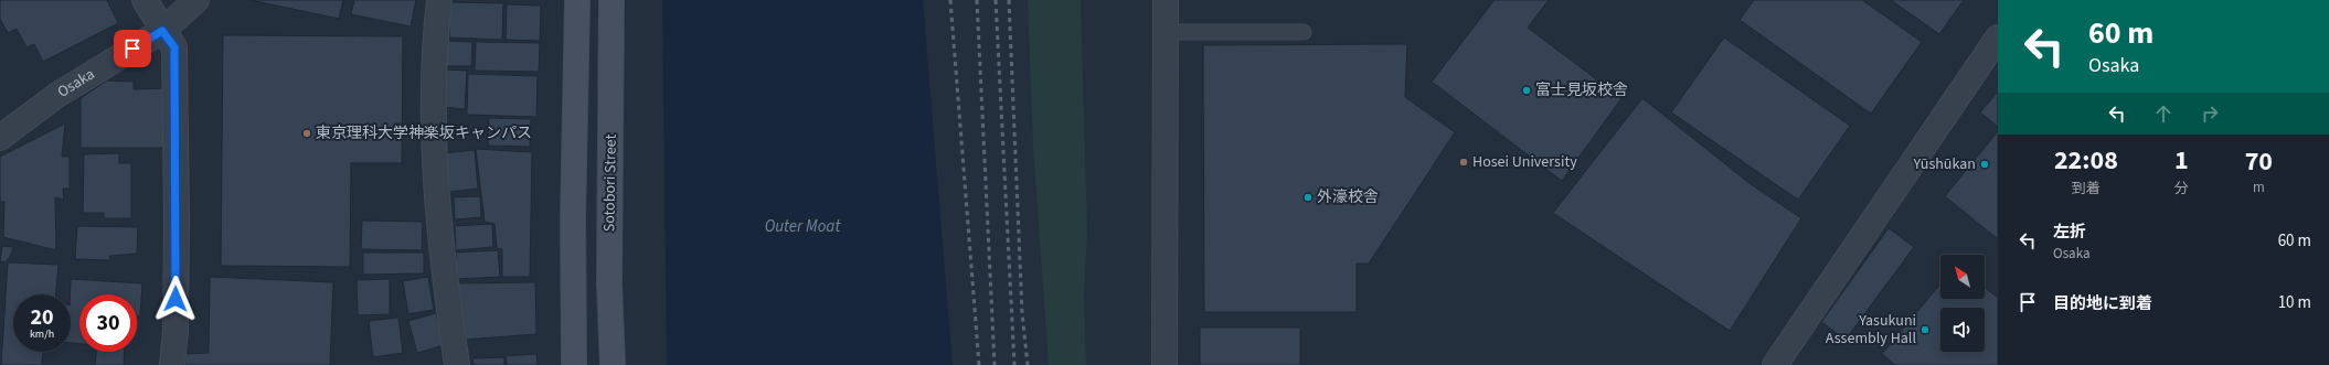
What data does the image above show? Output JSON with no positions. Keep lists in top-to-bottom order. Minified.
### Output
{"streets":{"main road":["Sotobori Street"],"street":["Osaka"]},"water":["Outer Moat"],"places":["富士見坂校舎","東京理科大学神楽坂キャンパス","Hosei University","Yūshūkan","外濠校舎","Yasukuni Assembly Hall"],"north":"top left","page":{"turn":["60 m","Osaka"],"eta":["22:08","到着","1","分","70","m"],"list":[{"name":"左折","note":"Osaka","value":"60 m"},{"name":"目的地に到着","value":"10 m"}],"speed":"20 km/h","limit":"30"}}
